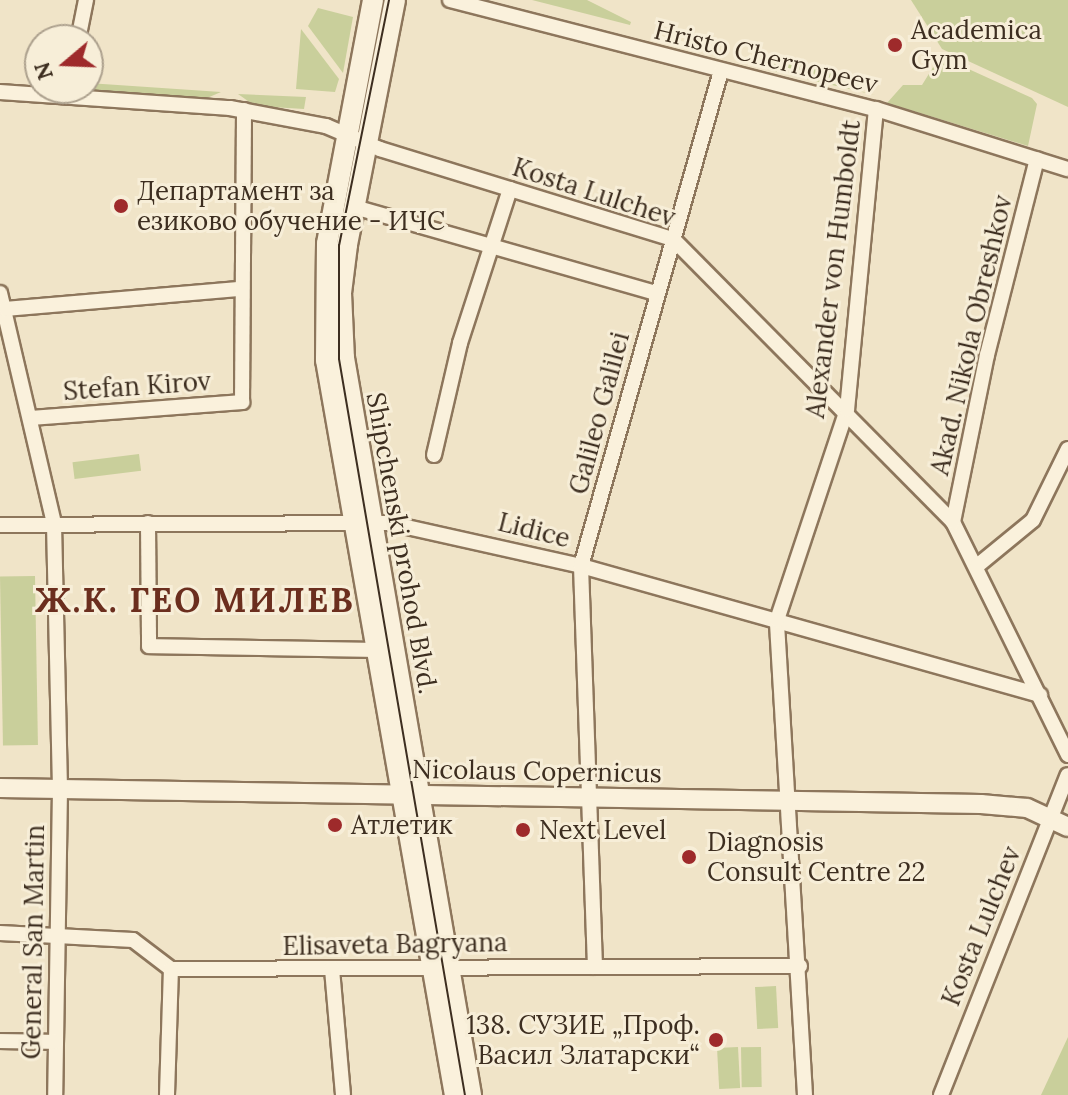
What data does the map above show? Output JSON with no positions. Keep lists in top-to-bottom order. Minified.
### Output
{"streets":{"main road":["Shipchenski prohod Blvd."],"street":["Hristo Chernopeev","Kosta Lulchev","Alexander von Humboldt","Akad. Nikola Obreshkov","Stefan Kirov","Galileo Galilei","Lidice","Nicolaus Copernicus","General San Martin","Elisaveta Bagryana"]},"crossings":[["Hristo Chernopeev","Alexander von Humboldt"],["Hristo Chernopeev","Akad. Nikola Obreshkov"],["Hristo Chernopeev","Galileo Galilei"],["Kosta Lulchev","Alexander von Humboldt"],["Kosta Lulchev","Akad. Nikola Obreshkov"],["Kosta Lulchev","Stefan Kirov"],["Kosta Lulchev","Galileo Galilei"],["Kosta Lulchev","Lidice"],["Kosta Lulchev","Shipchenski prohod Blvd."],["Kosta Lulchev","Nicolaus Copernicus"],["Alexander von Humboldt","Lidice"],["Alexander von Humboldt","Nicolaus Copernicus"],["Alexander von Humboldt","Elisaveta Bagryana"],["Stefan Kirov","General San Martin"],["Galileo Galilei","Lidice"],["Galileo Galilei","Nicolaus Copernicus"],["Galileo Galilei","Elisaveta Bagryana"],["Lidice","Shipchenski prohod Blvd."],["Lidice","General San Martin"],["Shipchenski prohod Blvd.","Nicolaus Copernicus"],["Shipchenski prohod Blvd.","Elisaveta Bagryana"],["Nicolaus Copernicus","General San Martin"]],"districts":["Ж.К. ГЕО МИЛЕВ"],"places":["Academica Gym","Департамент за езиково обучение - ИЧС","Атлетик","Next Level","Diagnosis Consult Centre 22","138. СУЗИЕ „Проф. Васил Златарски“"],"north":"left"}
